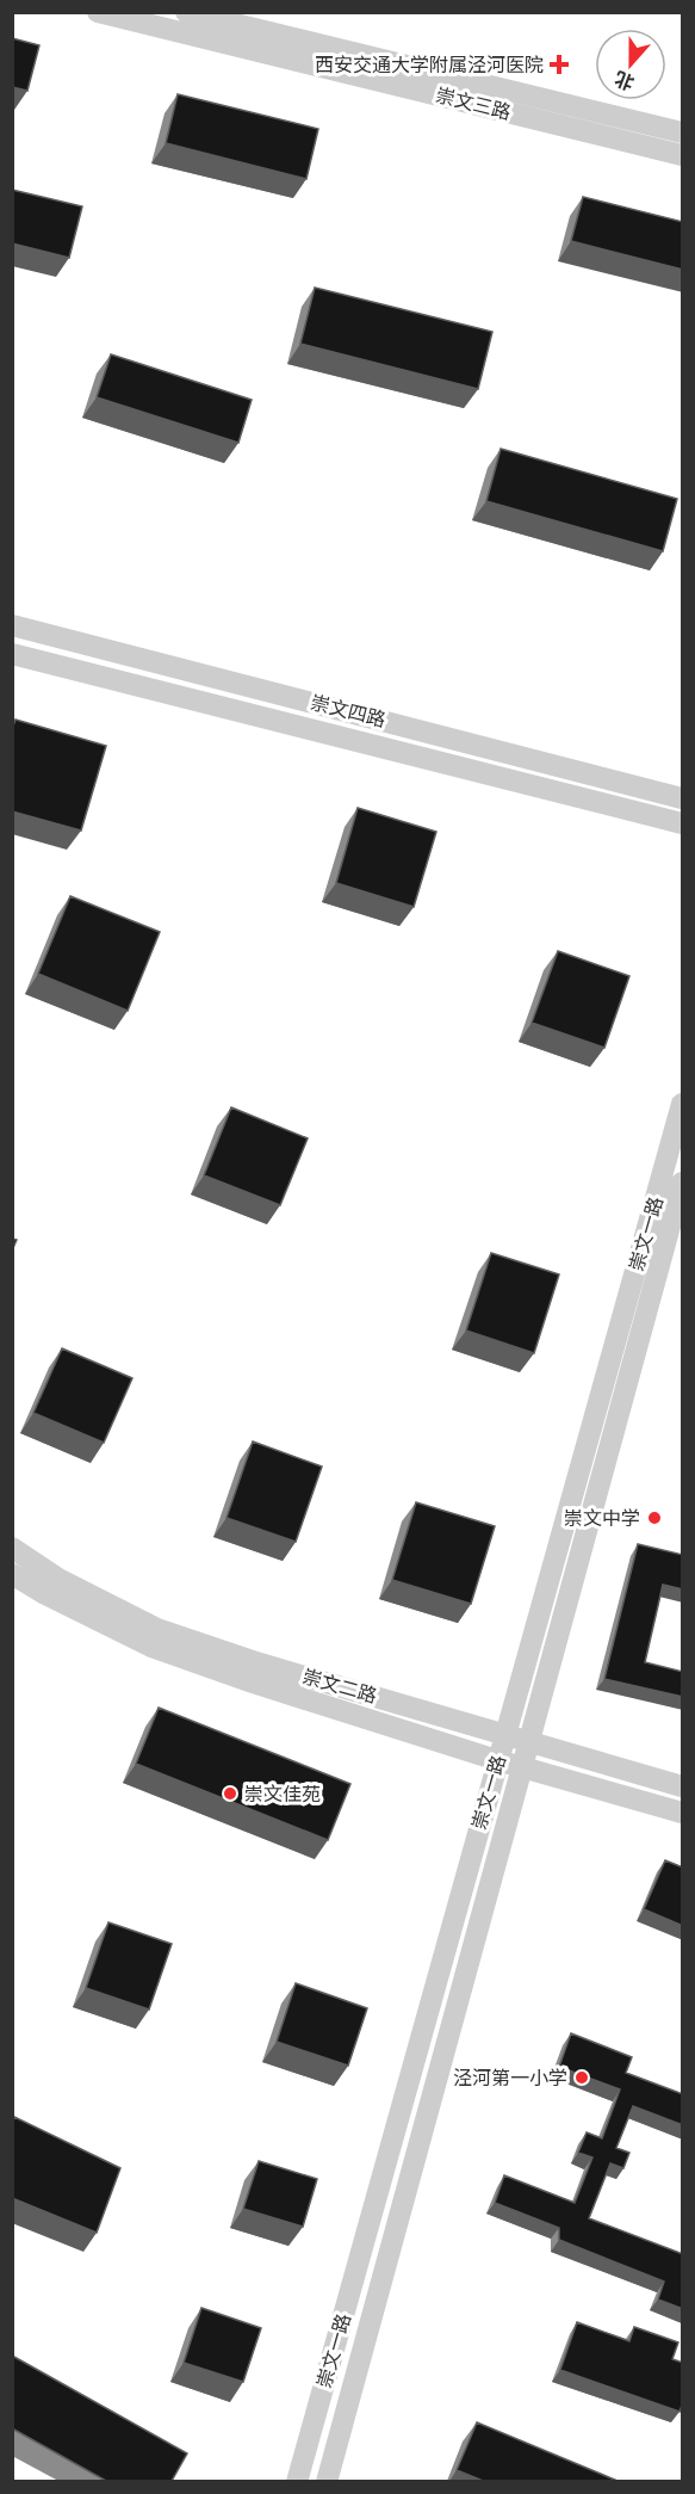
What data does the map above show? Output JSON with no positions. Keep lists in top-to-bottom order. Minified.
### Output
{"streets":{"street":["崇文三路","崇文四路","崇文一路","崇文二路"]},"crossings":[["崇文一路","崇文二路"]],"places":{"health":["西安交通大学附属泾河医院"],"other":["崇文中学","崇文佳苑","泾河第一小学"]},"north":"bottom"}
